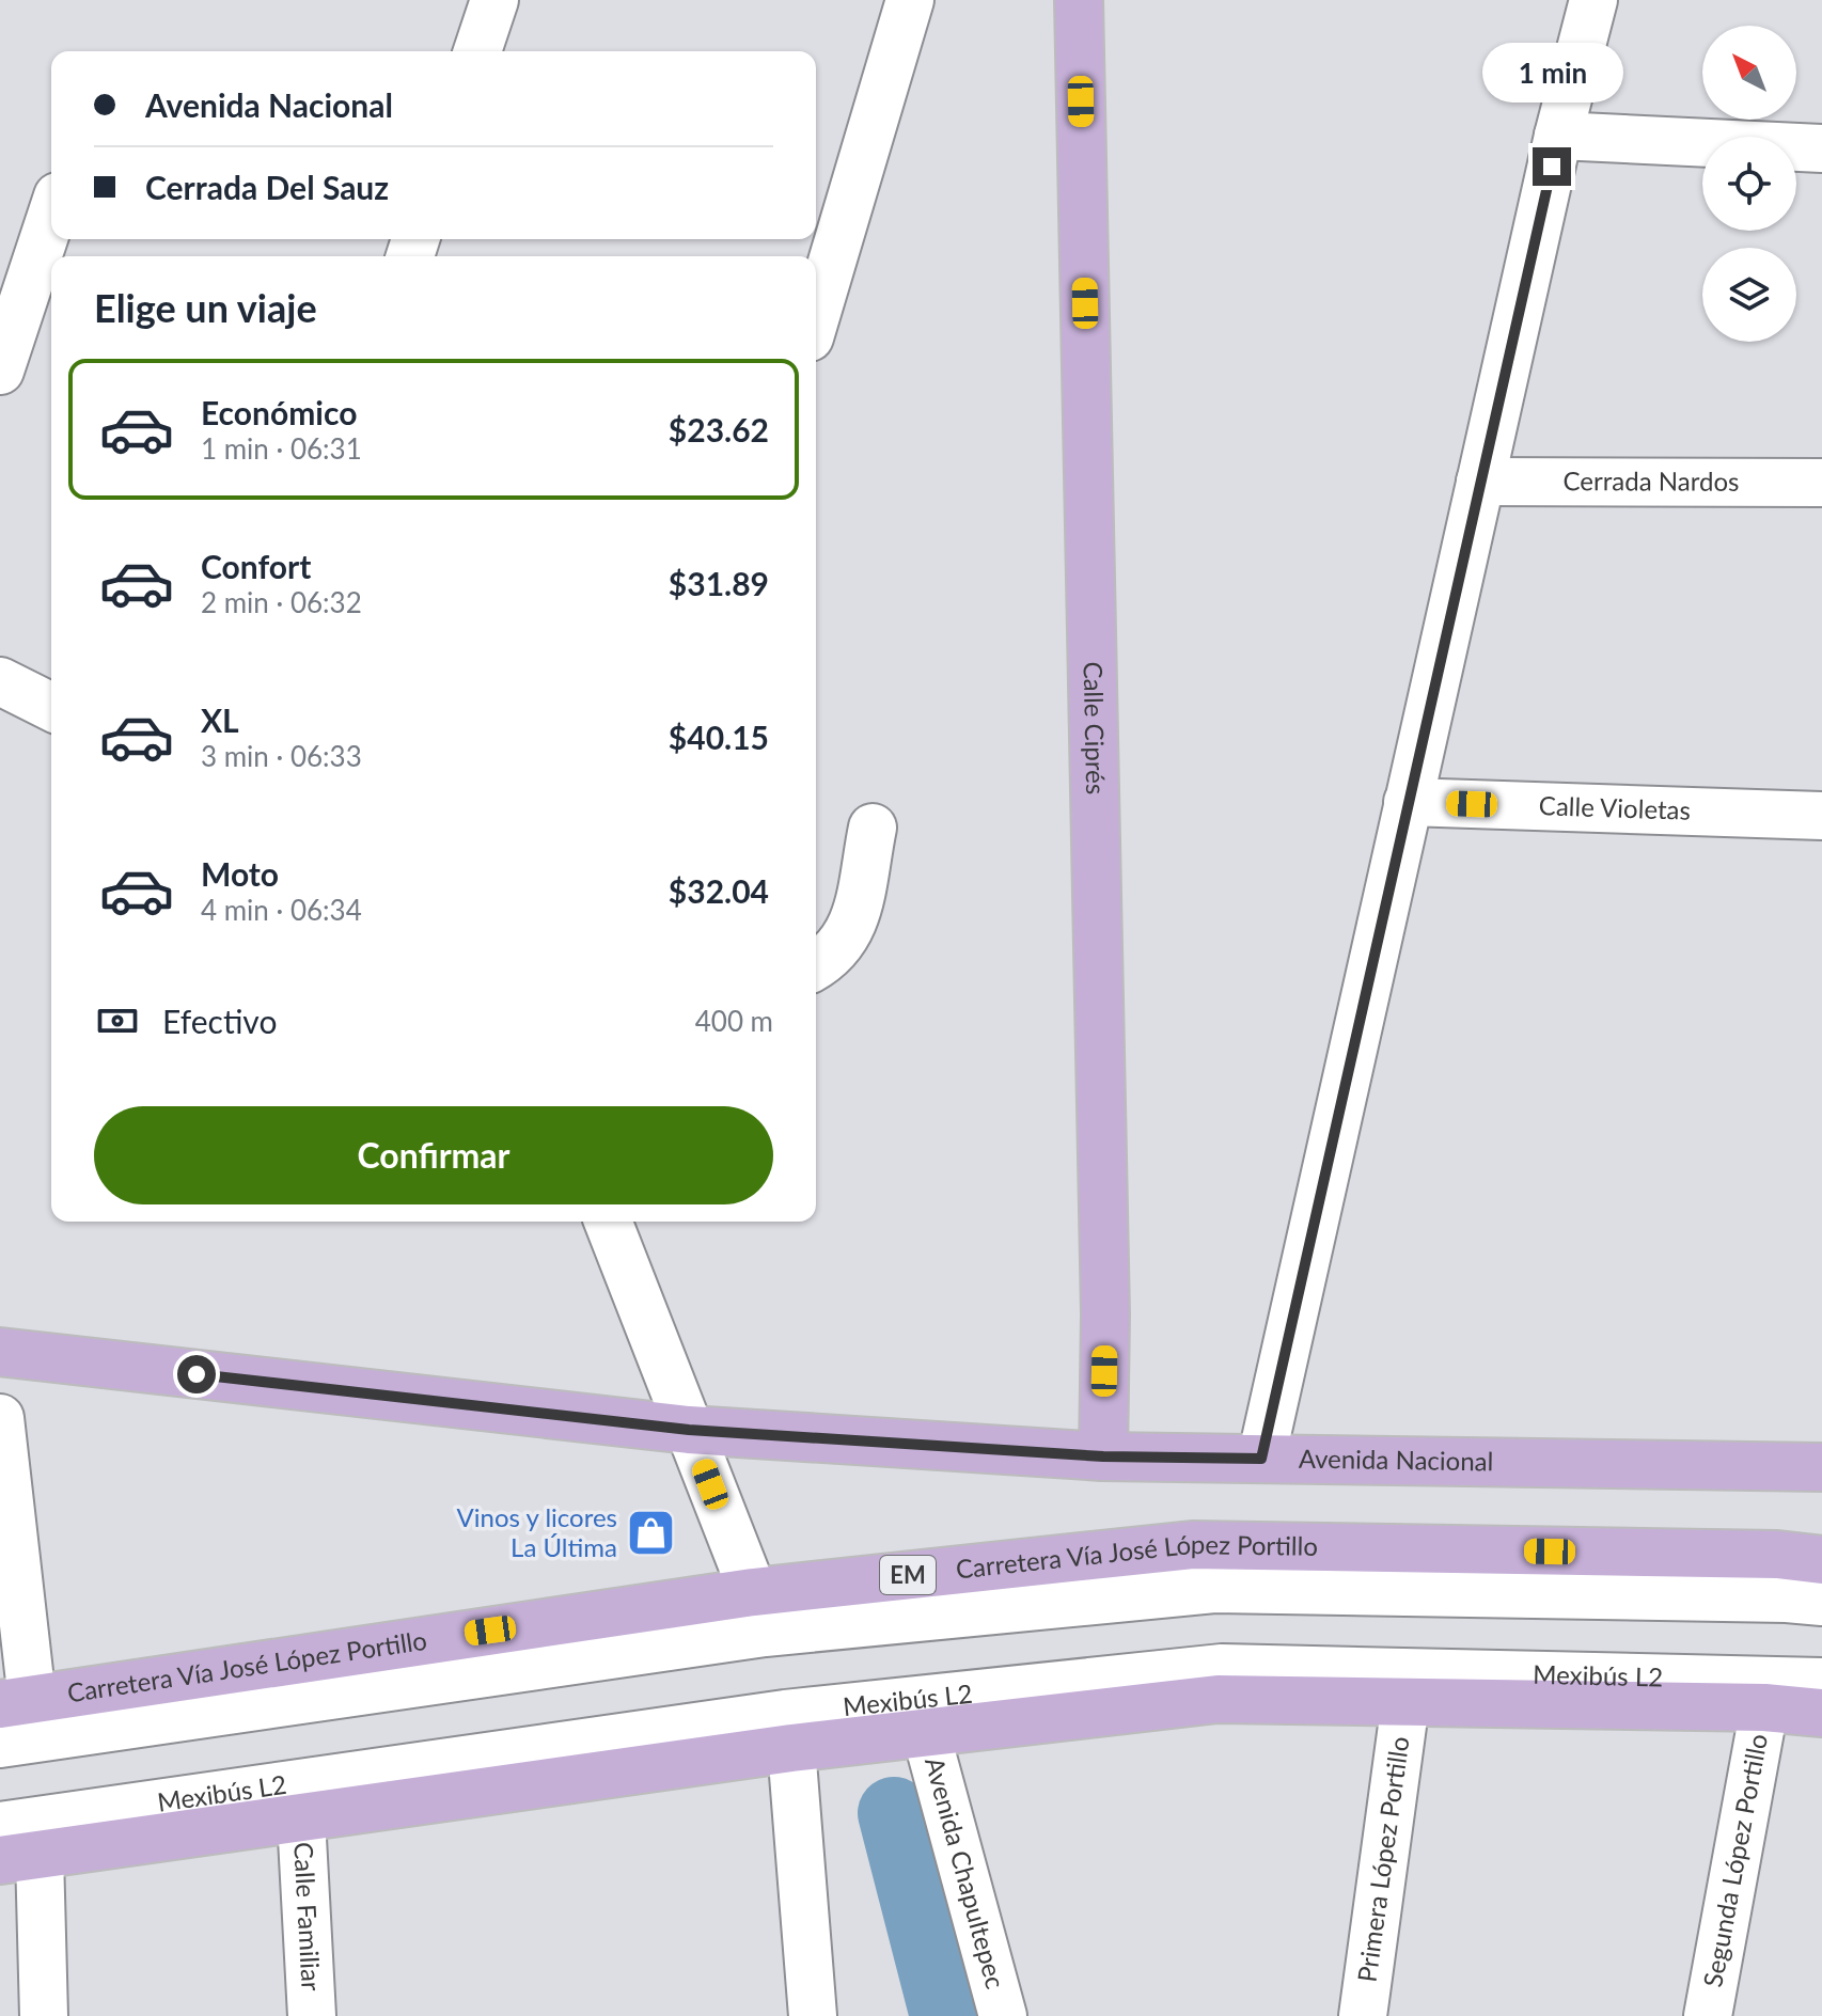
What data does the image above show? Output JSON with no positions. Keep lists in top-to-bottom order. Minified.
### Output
{"streets":{"main road":["Calle Ciprés","Avenida Nacional","Carretera Vía José López Portillo","EM"],"street":["Cerrada Nardos","Calle Violetas","Mexibús L2","Primera López Portillo","Segunda López Portillo","Avenida Chapultepec","Calle Familiar"]},"crossings":[["Calle Ciprés","Avenida Nacional"]],"places":{"shop":["Vinos y licores La Última"]},"north":"top left","page":{"bubble":"1 min","banner":["Avenida Nacional","Cerrada Del Sauz"],"heading":"Elige un viaje","list":[{"name":"Económico","note":"1 min · 06:31","value":"$23.62"},{"name":"Confort","note":"2 min · 06:32","value":"$31.89"},{"name":"XL","note":"3 min · 06:33","value":"$40.15"},{"name":"Moto","note":"4 min · 06:34","value":"$32.04"}],"pay":["Efectivo","400 m"],"buttons":"Confirmar"}}
